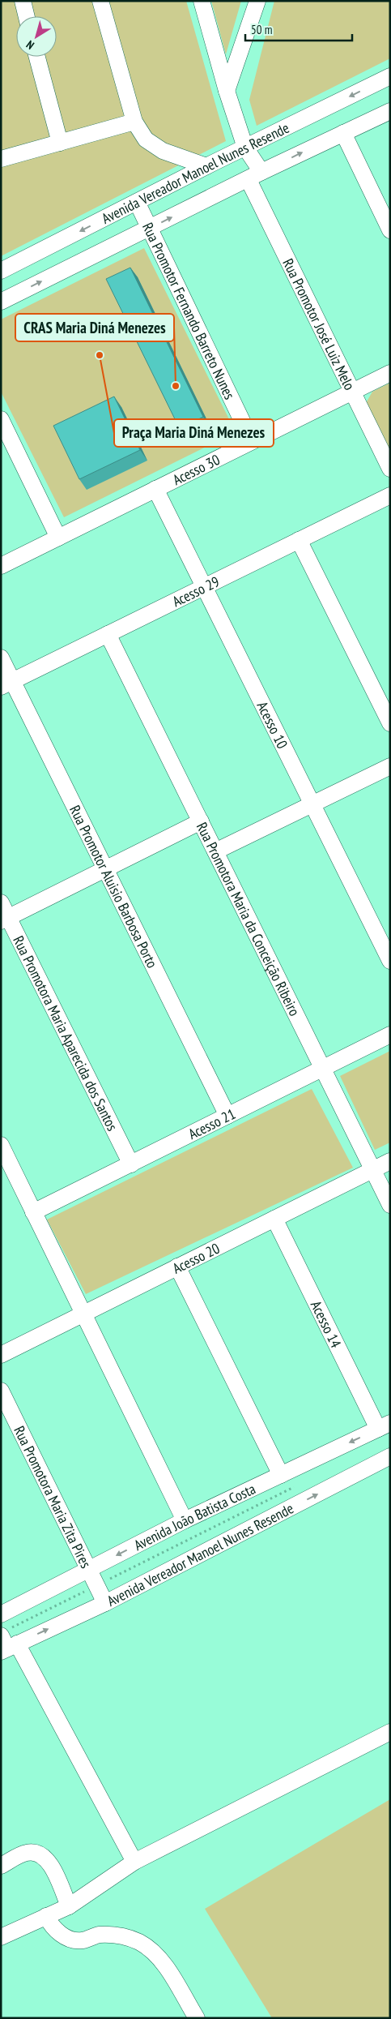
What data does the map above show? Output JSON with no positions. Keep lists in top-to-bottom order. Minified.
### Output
{"streets":{"street":["Avenida Vereador Manoel Nunes Resende","Rua Promotor Fernando Barreto Nunes","Rua Promotor José Luiz Melo","Acesso 30","Acesso 29","Acesso 10","Rua Promotor Aluisio Barbosa Porto","Rua Promotora Maria da Conceição Ribeiro","Rua Promotora Maria Aparecida dos Santos","Acesso 21","Acesso 20","Acesso 14","Rua Promotora Maria Zita Pires","Avenida João Batista Costa"]},"crossings":[["Avenida Vereador Manoel Nunes Resende","Rua Promotor Fernando Barreto Nunes"],["Avenida Vereador Manoel Nunes Resende","Rua Promotor José Luiz Melo"],["Avenida Vereador Manoel Nunes Resende","Rua Promotora Maria Zita Pires"],["Rua Promotor Fernando Barreto Nunes","Acesso 30"],["Rua Promotor José Luiz Melo","Acesso 30"],["Acesso 30","Acesso 10"],["Acesso 29","Acesso 10"],["Acesso 29","Rua Promotor Aluisio Barbosa Porto"],["Acesso 29","Rua Promotora Maria da Conceição Ribeiro"],["Rua Promotor Aluisio Barbosa Porto","Acesso 21"],["Rua Promotora Maria da Conceição Ribeiro","Acesso 21"],["Rua Promotora Maria da Conceição Ribeiro","Acesso 20"],["Rua Promotora Maria Aparecida dos Santos","Acesso 21"],["Acesso 20","Acesso 14"],["Acesso 14","Avenida João Batista Costa"],["Rua Promotora Maria Zita Pires","Avenida João Batista Costa"]],"one_way":["Avenida João Batista Costa"],"places":["Praça Maria Diná Menezes","CRAS Maria Diná Menezes"],"scale_bar":"50 m","north":"bottom left"}
